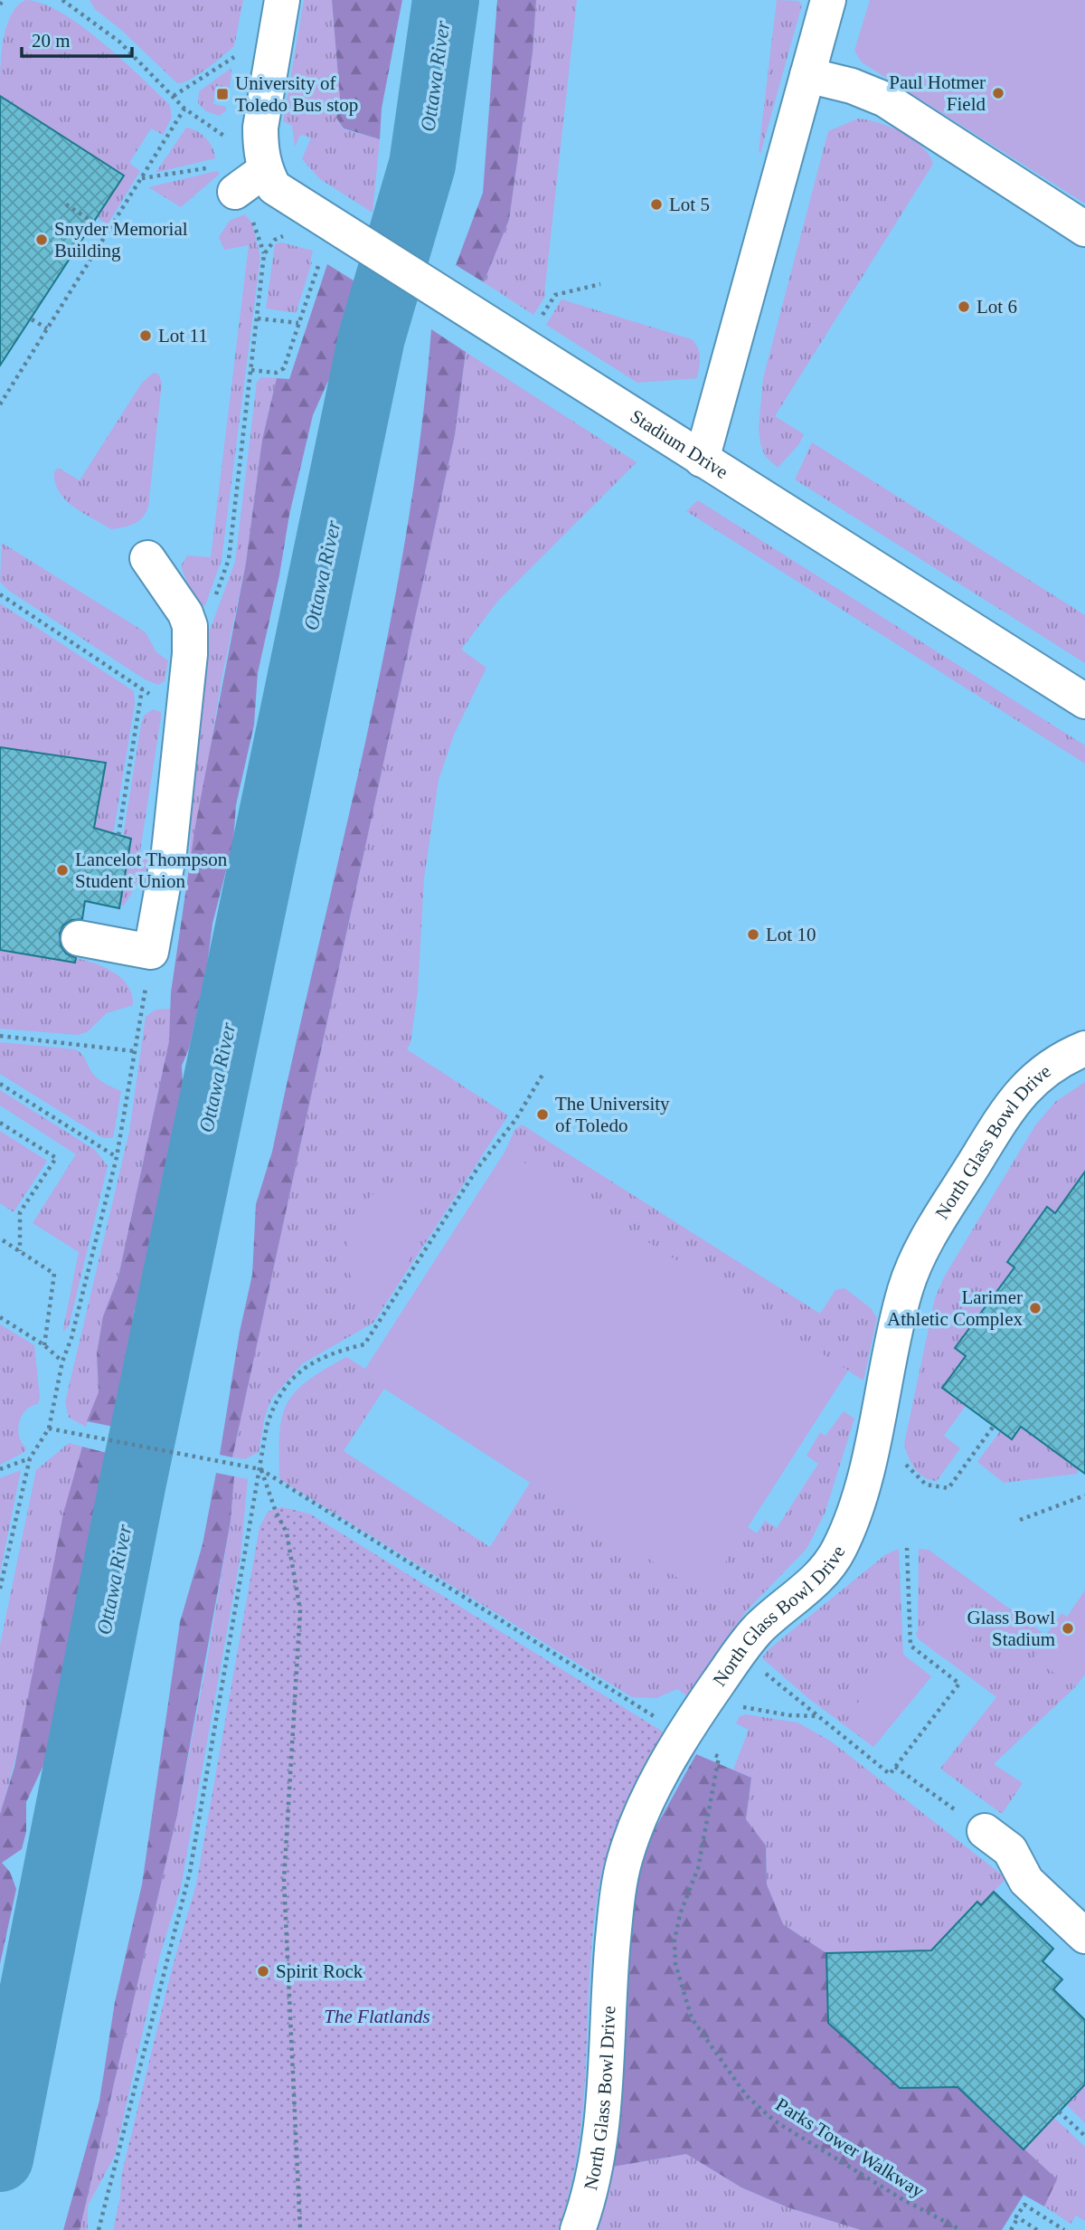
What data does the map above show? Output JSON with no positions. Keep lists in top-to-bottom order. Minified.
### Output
{"streets":{"street":["Stadium Drive","North Glass Bowl Drive"],"path":["Parks Tower Walkway"]},"water":["Ottawa River"],"parks":["The Flatlands"],"places":{"other":["Paul Hotmer Field","Lot 5","Snyder Memorial Building","Lot 6","Lot 11","Lancelot Thompson Student Union","Lot 10","The University of Toledo","Larimer Athletic Complex","Glass Bowl Stadium","Spirit Rock"],"transit":["University of Toledo Bus stop"]},"scale_bar":"20 m"}
